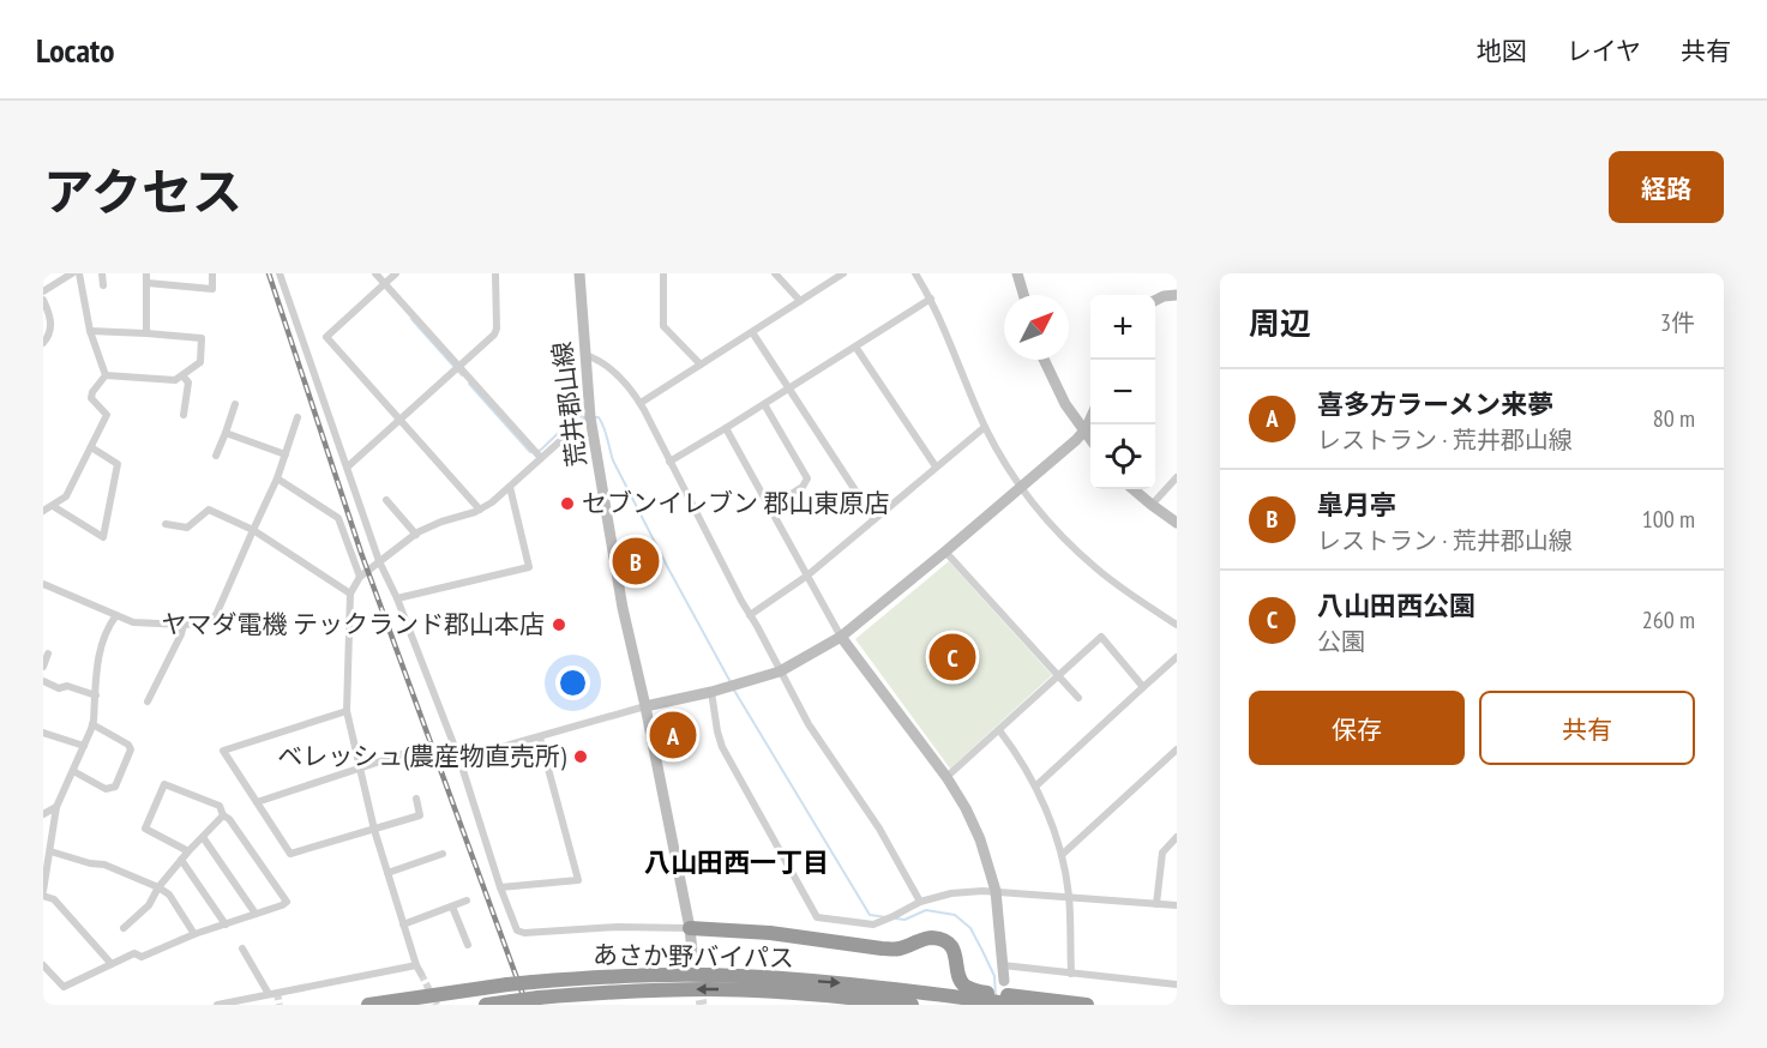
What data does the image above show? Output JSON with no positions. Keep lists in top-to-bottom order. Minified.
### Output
{"streets":{"highway":["あさか野バイパス"],"street":["荒井郡山線"]},"districts":["八山田西一丁目"],"places":["セブンイレブン 郡山東原店","ヤマダ電機 テックランド郡山本店","ベレッシュ(農産物直売所)"],"north":"top right","page":{"header":"Locato","nav":["地図","レイヤ","共有"],"title":"アクセス","buttons":["経路",["保存","共有"]],"heading":["周辺","3件"],"map_buttons":["+","−"],"list":[{"mark":"A","name":"喜多方ラーメン来夢","note":"レストラン · 荒井郡山線","value":"80 m"},{"mark":"B","name":"皐月亭","note":"レストラン · 荒井郡山線","value":"100 m"},{"mark":"C","name":"八山田西公園","note":"公園","value":"260 m"}],"pins":["B","C","A"]}}
